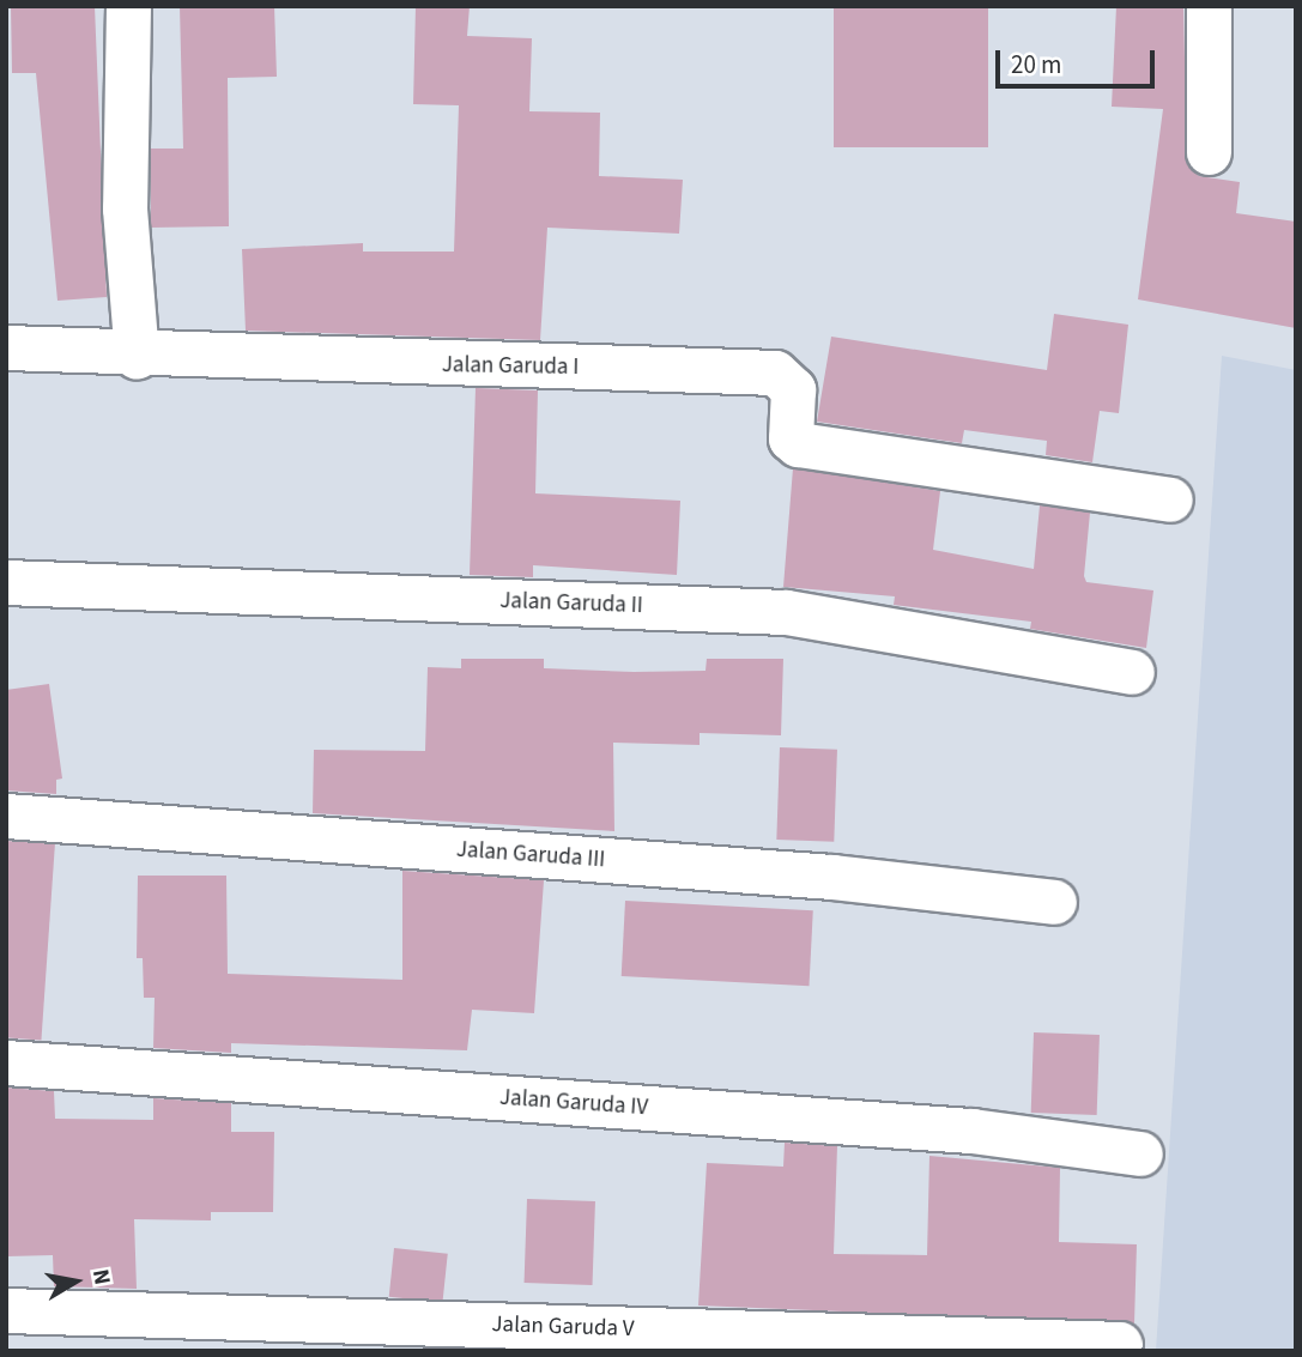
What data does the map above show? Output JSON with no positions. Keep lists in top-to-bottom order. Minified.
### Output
{"streets":{"street":["Jalan Garuda I","Jalan Garuda II","Jalan Garuda III","Jalan Garuda IV","Jalan Garuda V"]},"scale_bar":"20 m","north":"right"}
